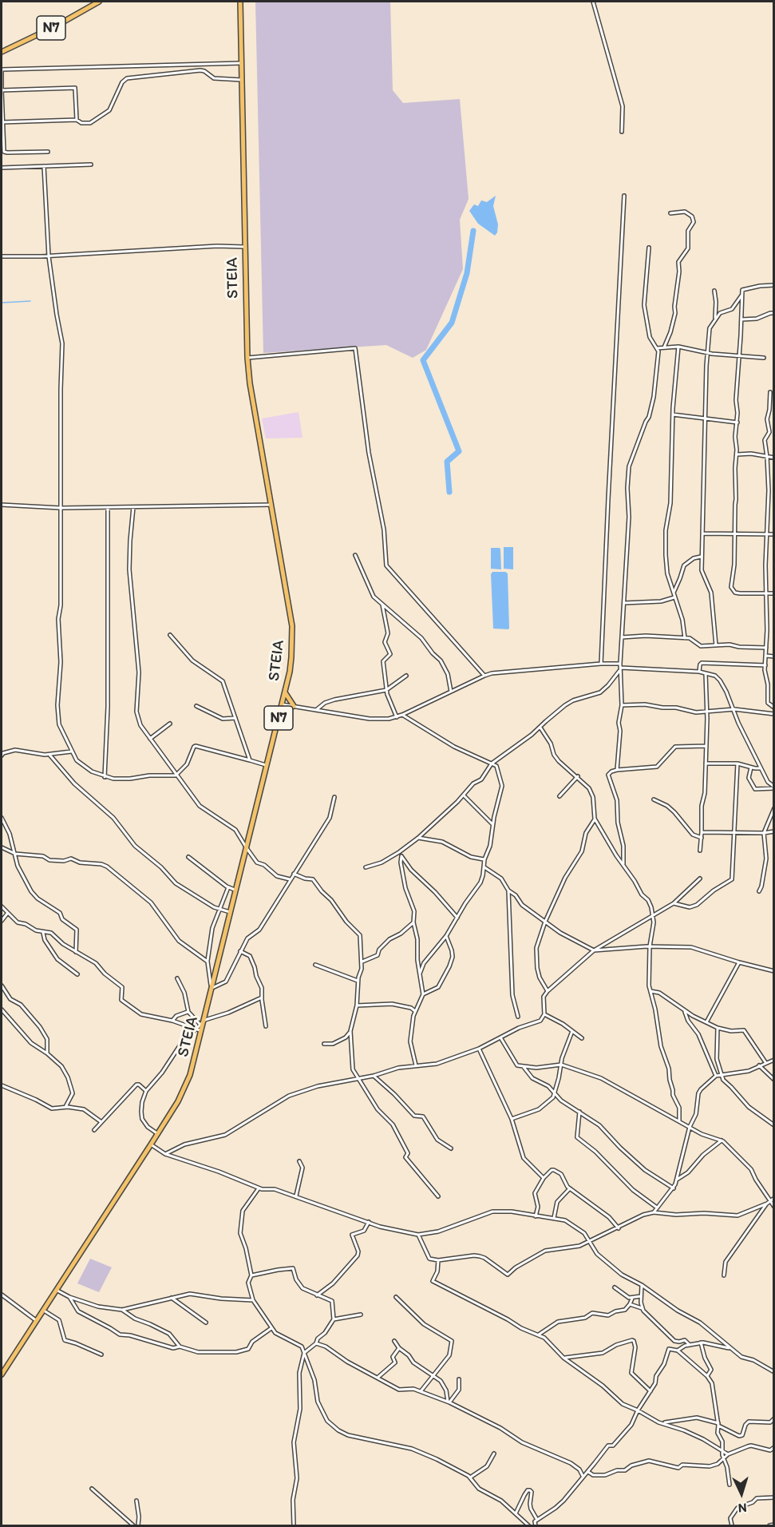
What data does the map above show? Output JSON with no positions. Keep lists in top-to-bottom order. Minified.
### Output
{"streets":{"main road":["N7","STEIA"]},"north":"bottom"}
